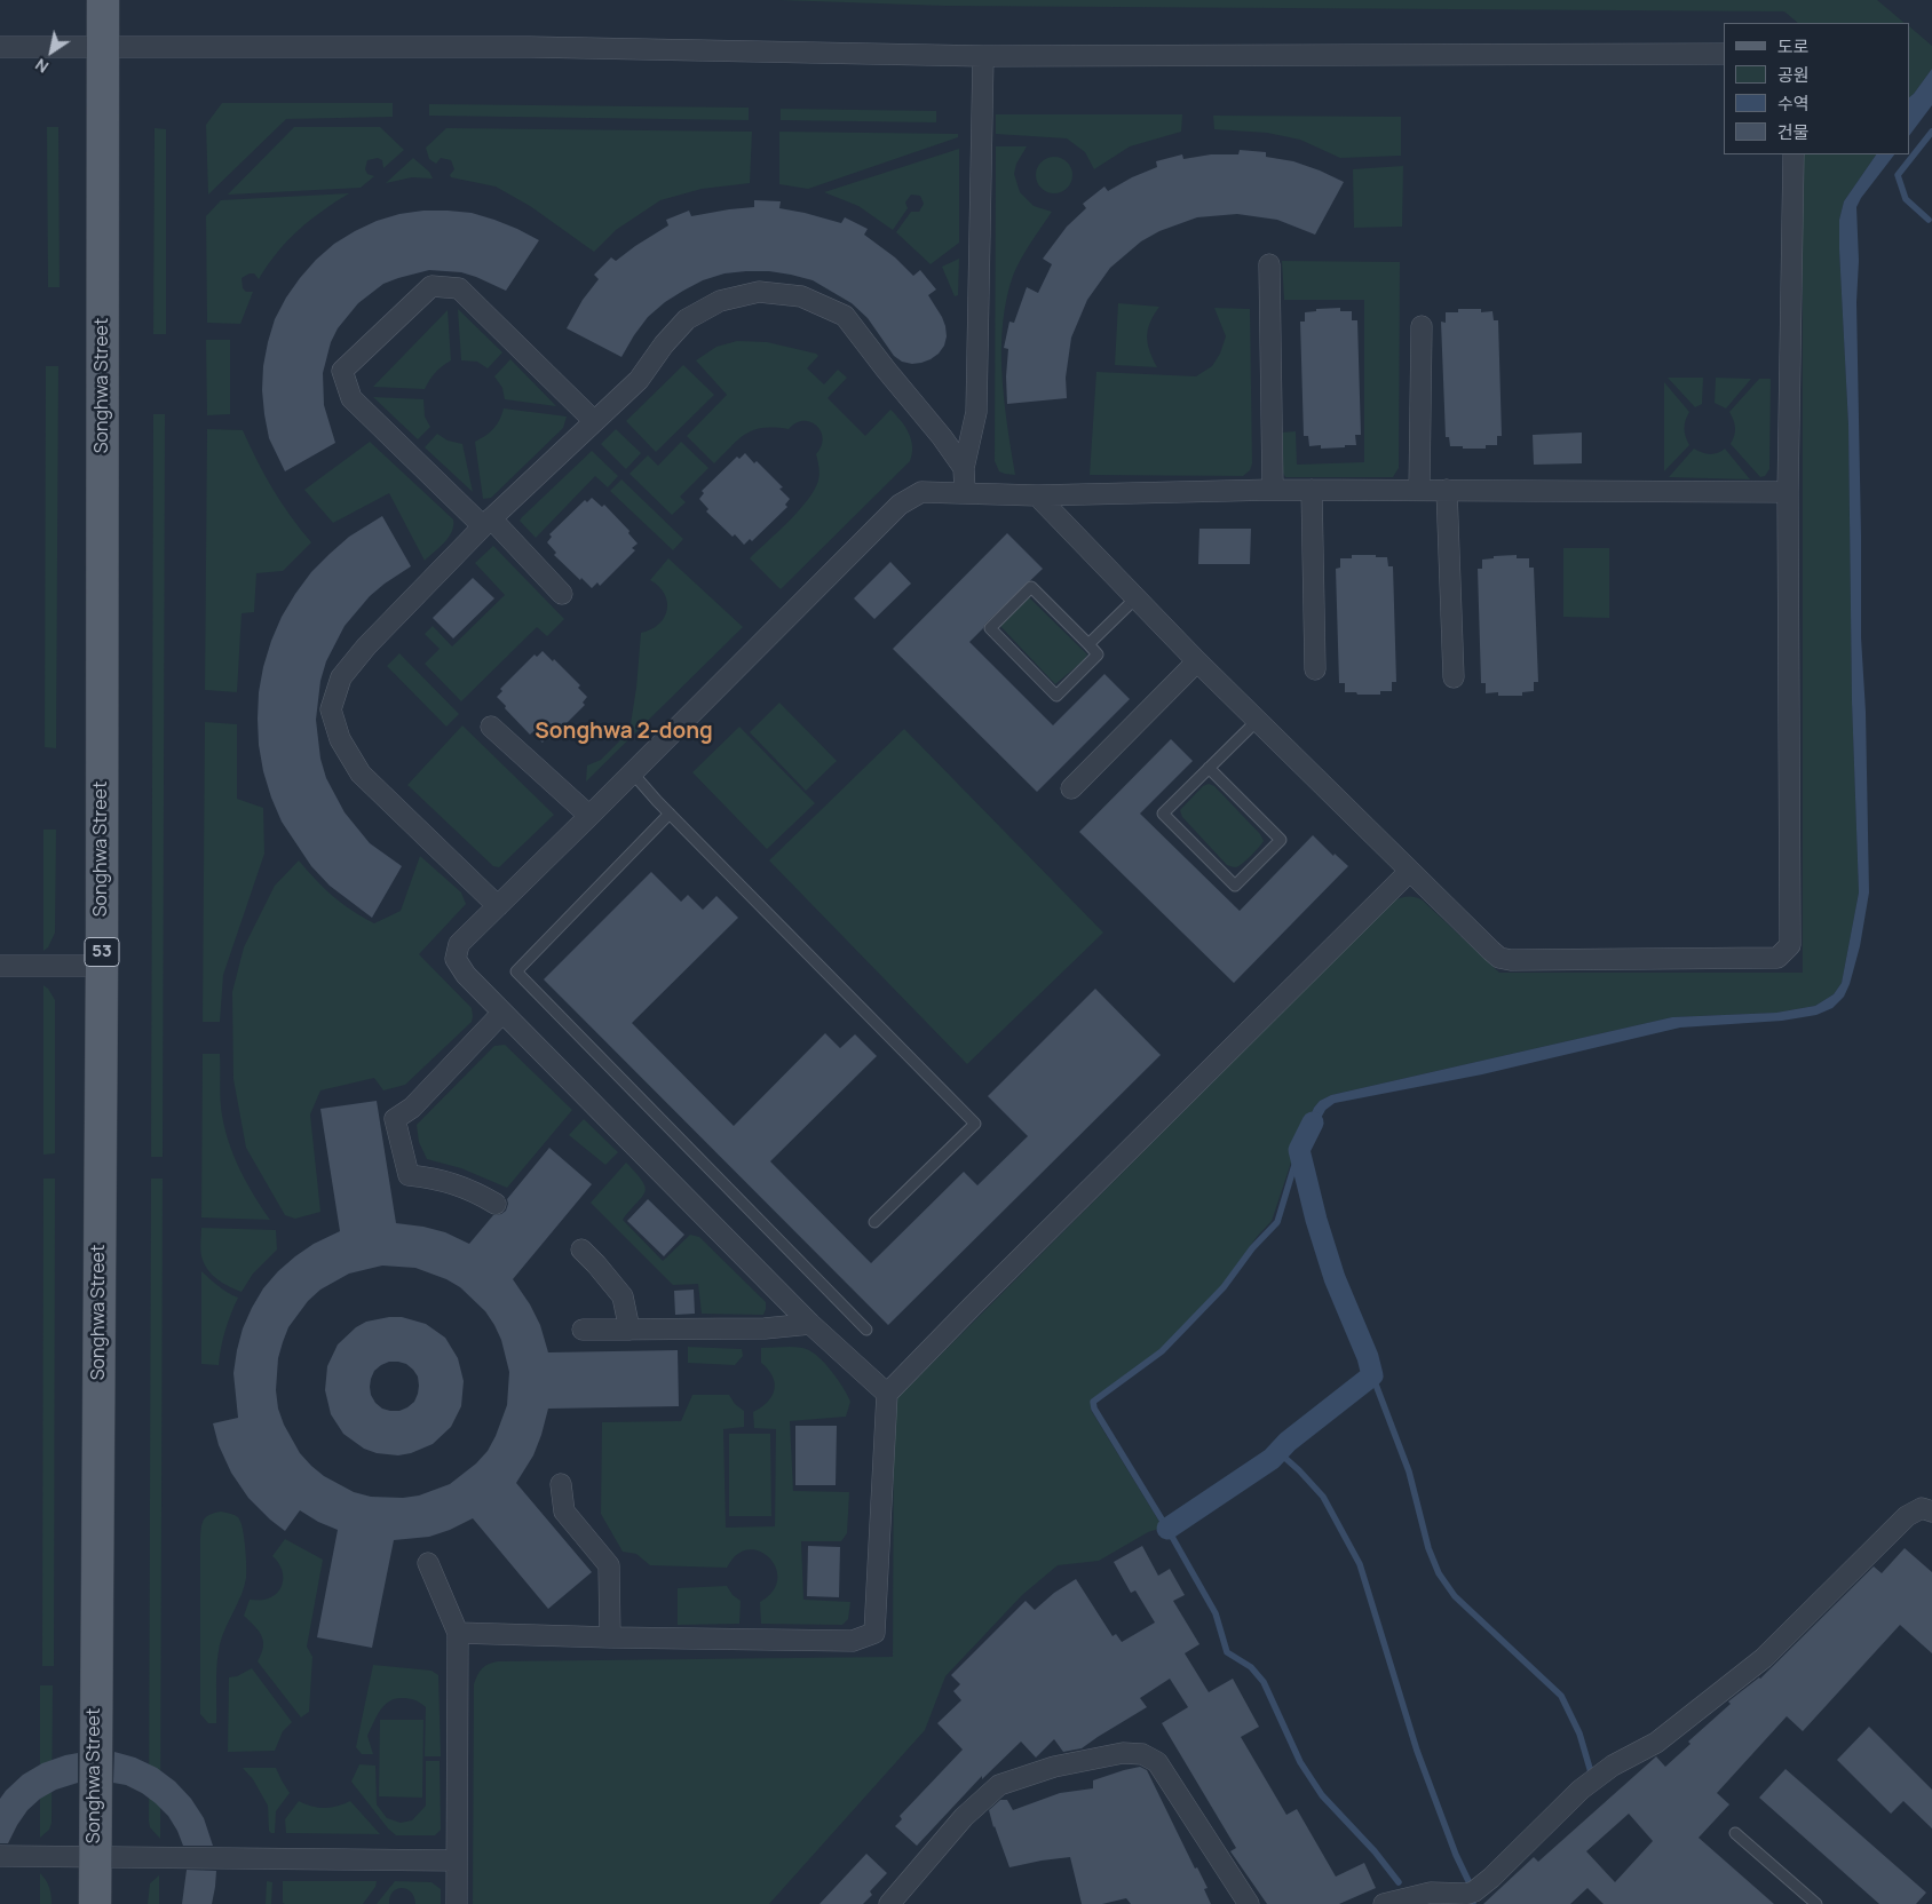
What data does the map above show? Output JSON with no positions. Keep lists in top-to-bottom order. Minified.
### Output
{"streets":{"main road":["Songhwa Street","53"]},"districts":["Songhwa 2-dong"],"legend":["도로","공원","수역","건물"],"north":"bottom left"}
